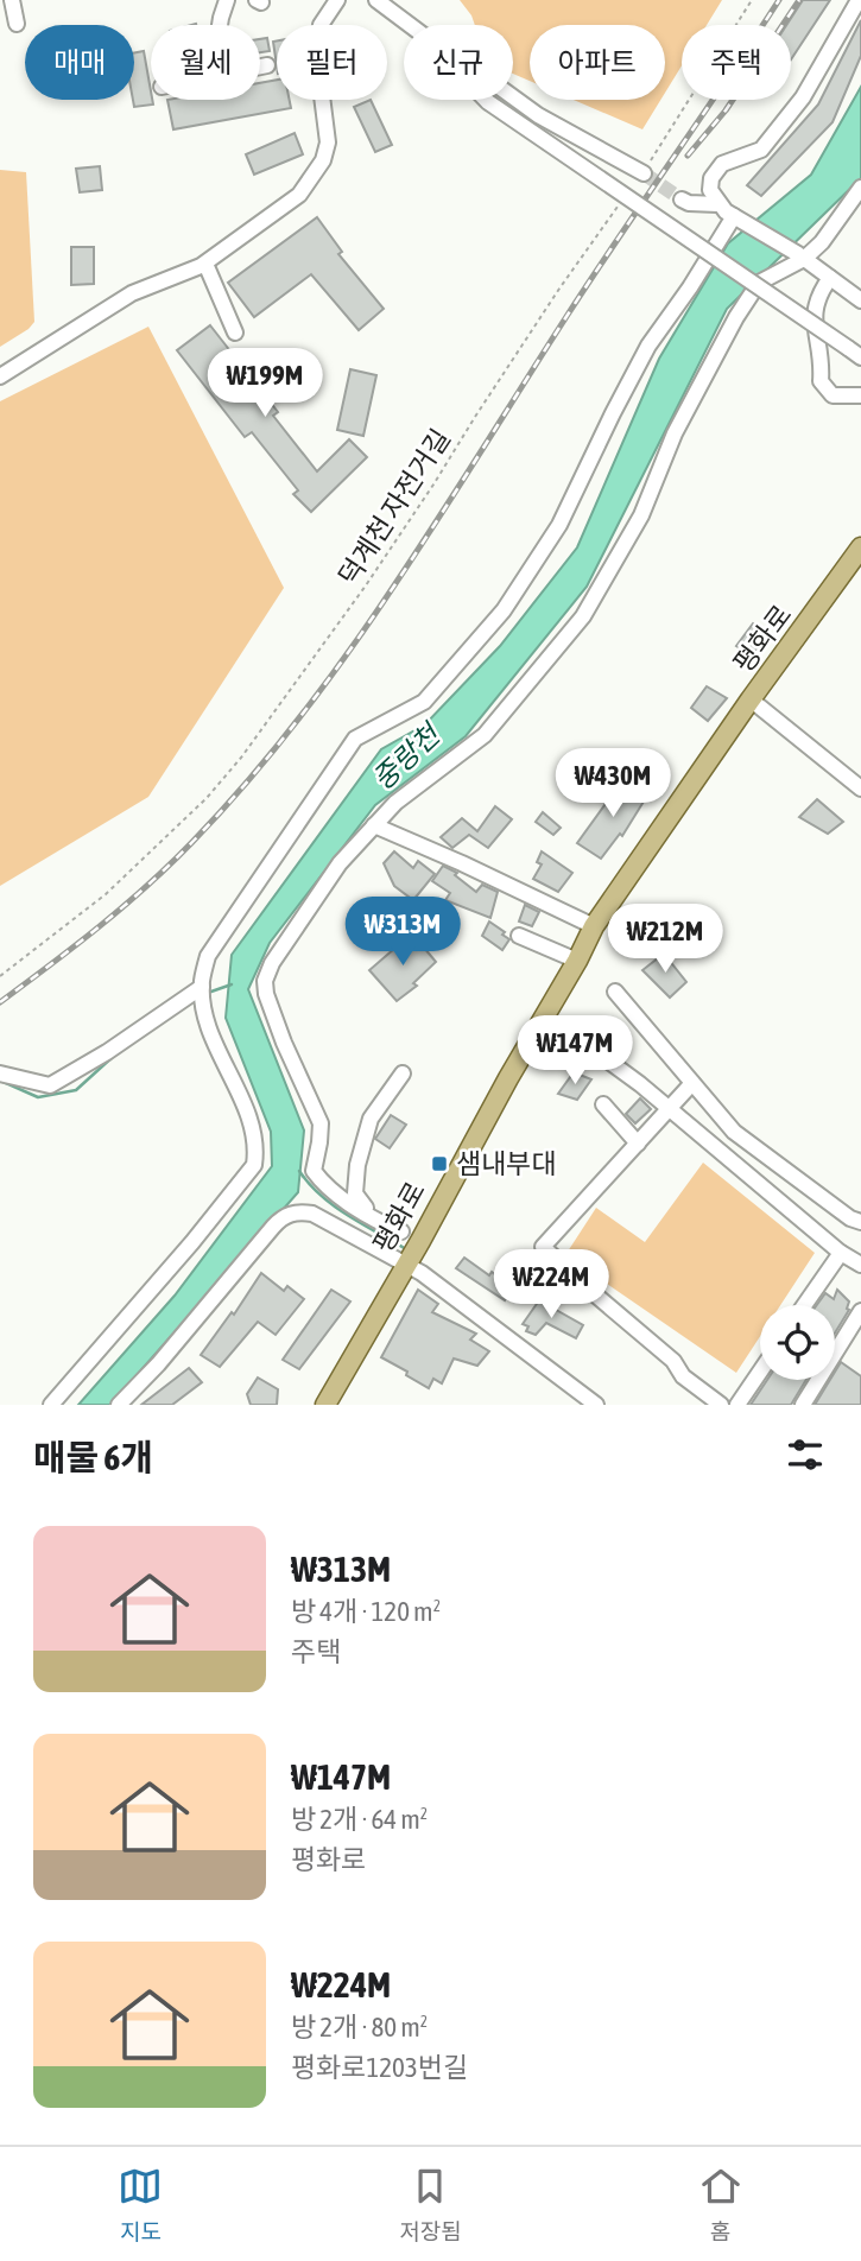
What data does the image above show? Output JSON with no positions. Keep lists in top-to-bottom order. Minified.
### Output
{"streets":{"main road":["평화로"],"path":["덕계천 자전거길"]},"water":["중랑천"],"places":{"transit":["샘내부대"]},"page":{"chip":["매매","월세","필터","신규","아파트","주택"],"price":["₩199M","₩430M","₩313M","₩212M","₩147M","₩224M"],"heading":"매물 6개","list":[{"name":"₩313M","note":"방 4개 · 120 m² · 주택"},{"name":"₩147M","note":"방 2개 · 64 m² · 평화로"},{"name":"₩224M","note":"방 2개 · 80 m² · 평화로1203번길"}],"tabs":["지도","저장됨","홈"]}}
